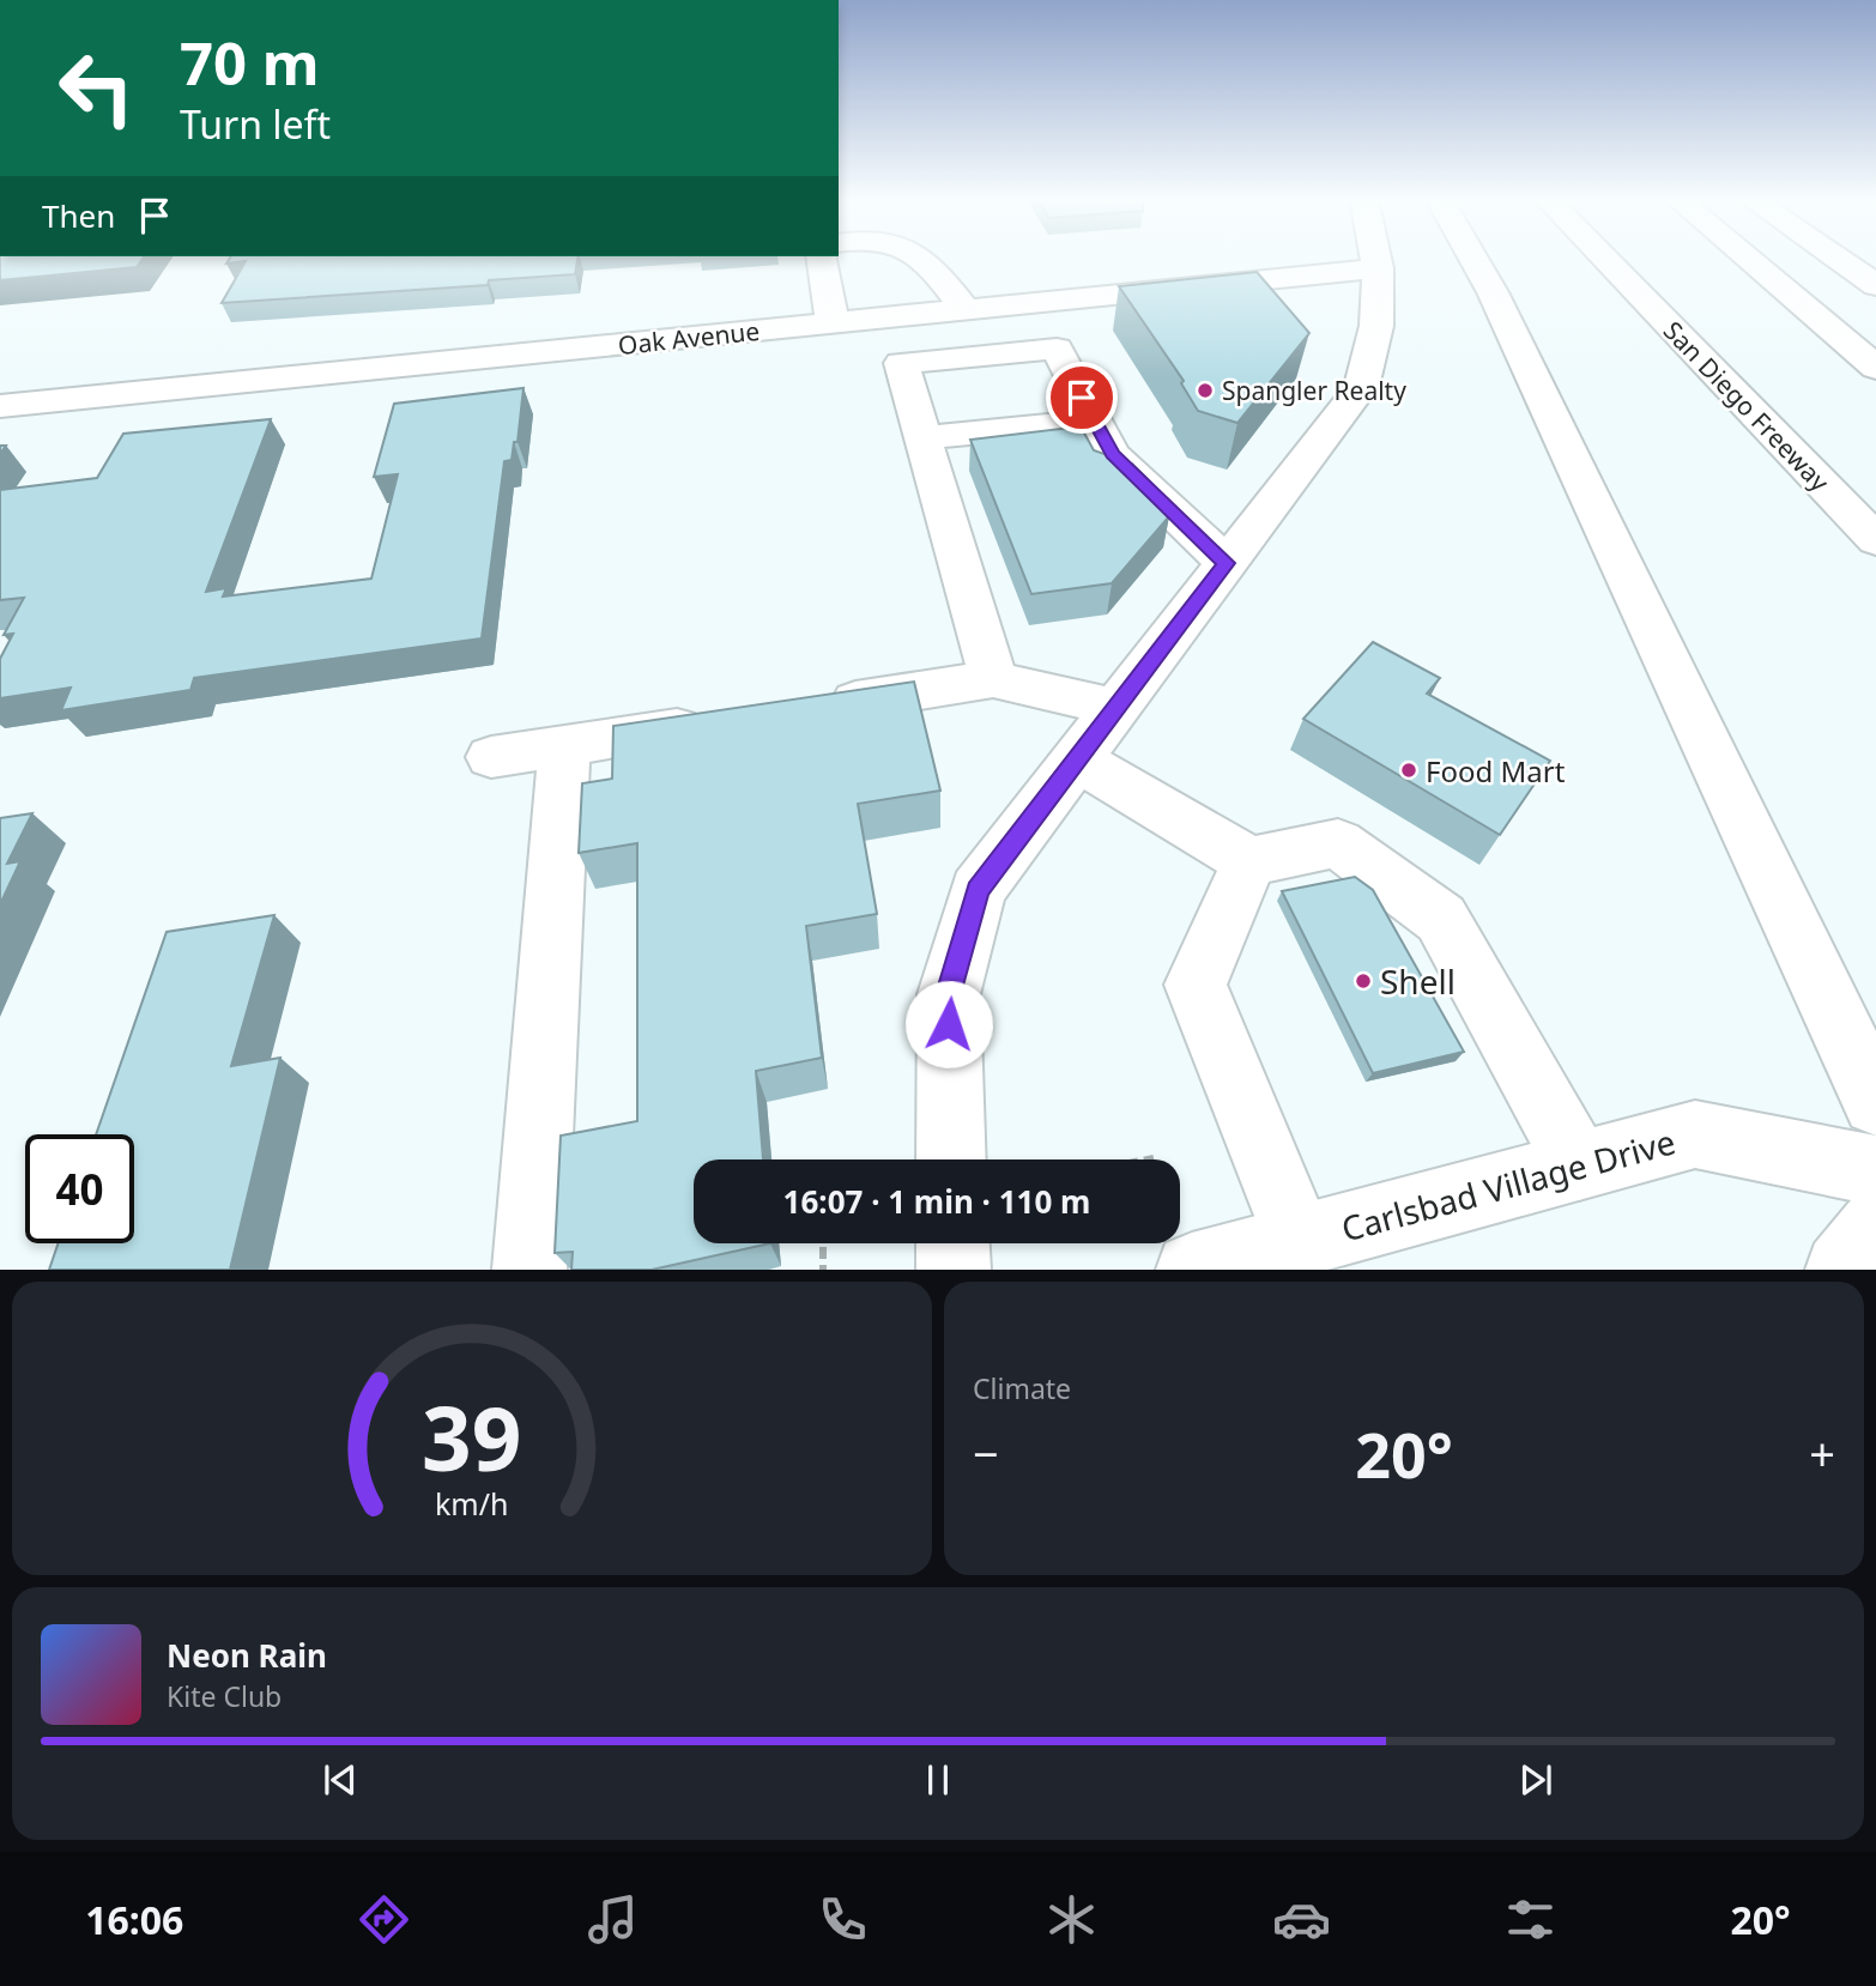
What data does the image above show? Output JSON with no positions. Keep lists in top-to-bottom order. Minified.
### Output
{"streets":{"main road":["Oak Avenue","San Diego Freeway","Carlsbad Village Drive"]},"places":["Spangler Realty","Food Mart","Shell"],"page":{"turn":["70 m","Turn left"],"then":"Then","limit":"40","trip":"16:07 · 1 min · 110 m","tile":"Climate","heat":["−","20°","+"],"song":["Neon Rain","Kite Club"],"tabs":["16:06","20°"],"gauge":["39","km/h"]}}
